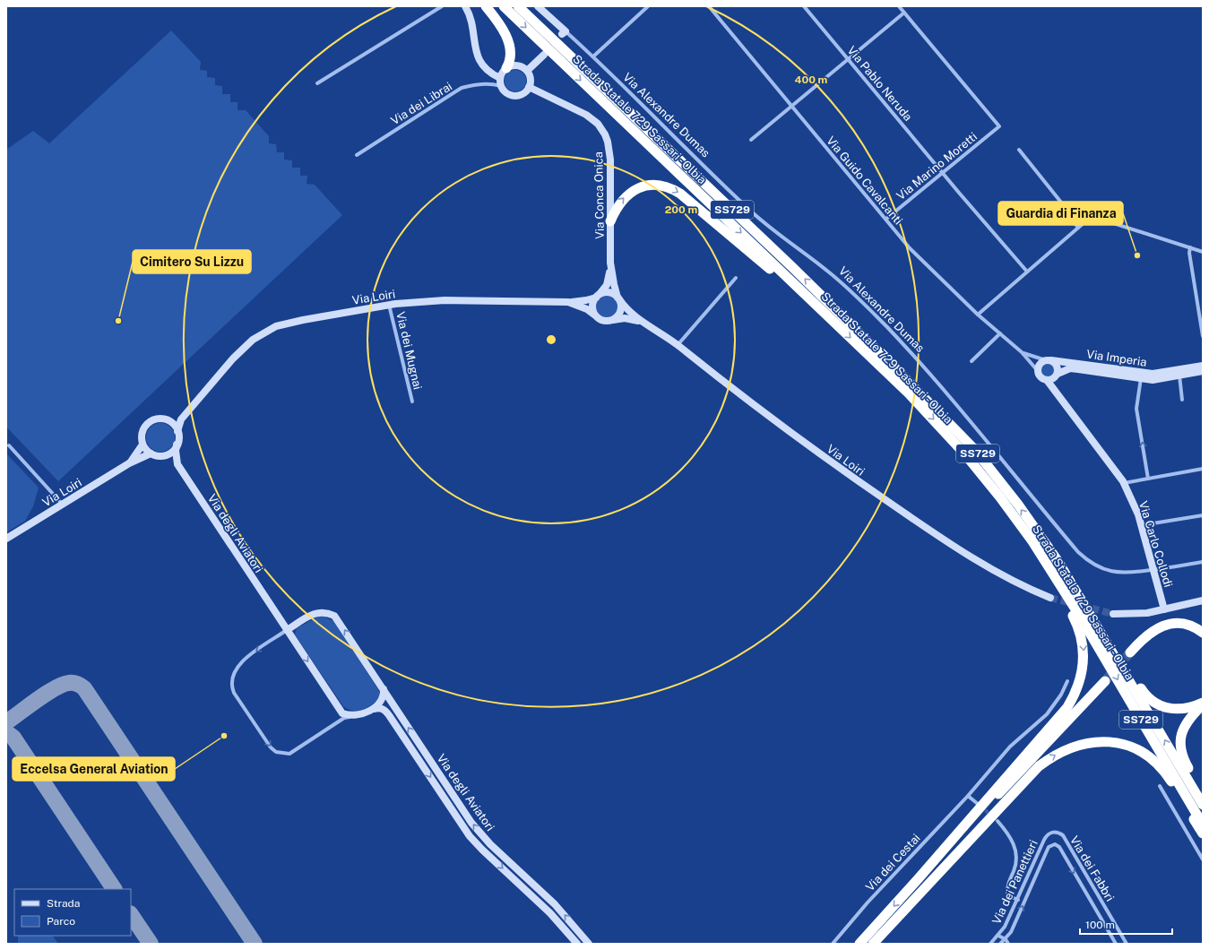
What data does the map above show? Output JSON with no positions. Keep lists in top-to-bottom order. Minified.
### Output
{"streets":{"highway":["Strada Statale 729 Sassari - Olbia","SS729"],"street":["Via Pablo Neruda","Via dei Librai","Via Alexandre Dumas","Via Marino Moretti","Via Guido Cavalcanti","Via Conca Onica","Via Loiri","Via dei Mugnai","Via Imperia","Via degli Aviatori","Via Carlo Collodi","Via dei Cestai","Via dei Fabbri","Via dei Panettieri"]},"crossings":[["Via Pablo Neruda","Via Marino Moretti"],["Via dei Librai","Via Conca Onica"],["Via Alexandre Dumas","Via Carlo Collodi"],["Strada Statale 729 Sassari - Olbia","Via Loiri"],["Via Marino Moretti","Via Guido Cavalcanti"],["Via Guido Cavalcanti","Via Imperia"],["Via Guido Cavalcanti","Via Carlo Collodi"],["Via Conca Onica","Via Loiri"],["Via Loiri","Via dei Mugnai"],["Via Imperia","Via Carlo Collodi"],["Via dei Fabbri","Via dei Panettieri"]],"places":["Guardia di Finanza","Cimitero Su Lizzu","Eccelsa General Aviation"],"legend":["Strada","Parco"],"scale_bar":"100 m","rings":["400 m","200 m"]}
